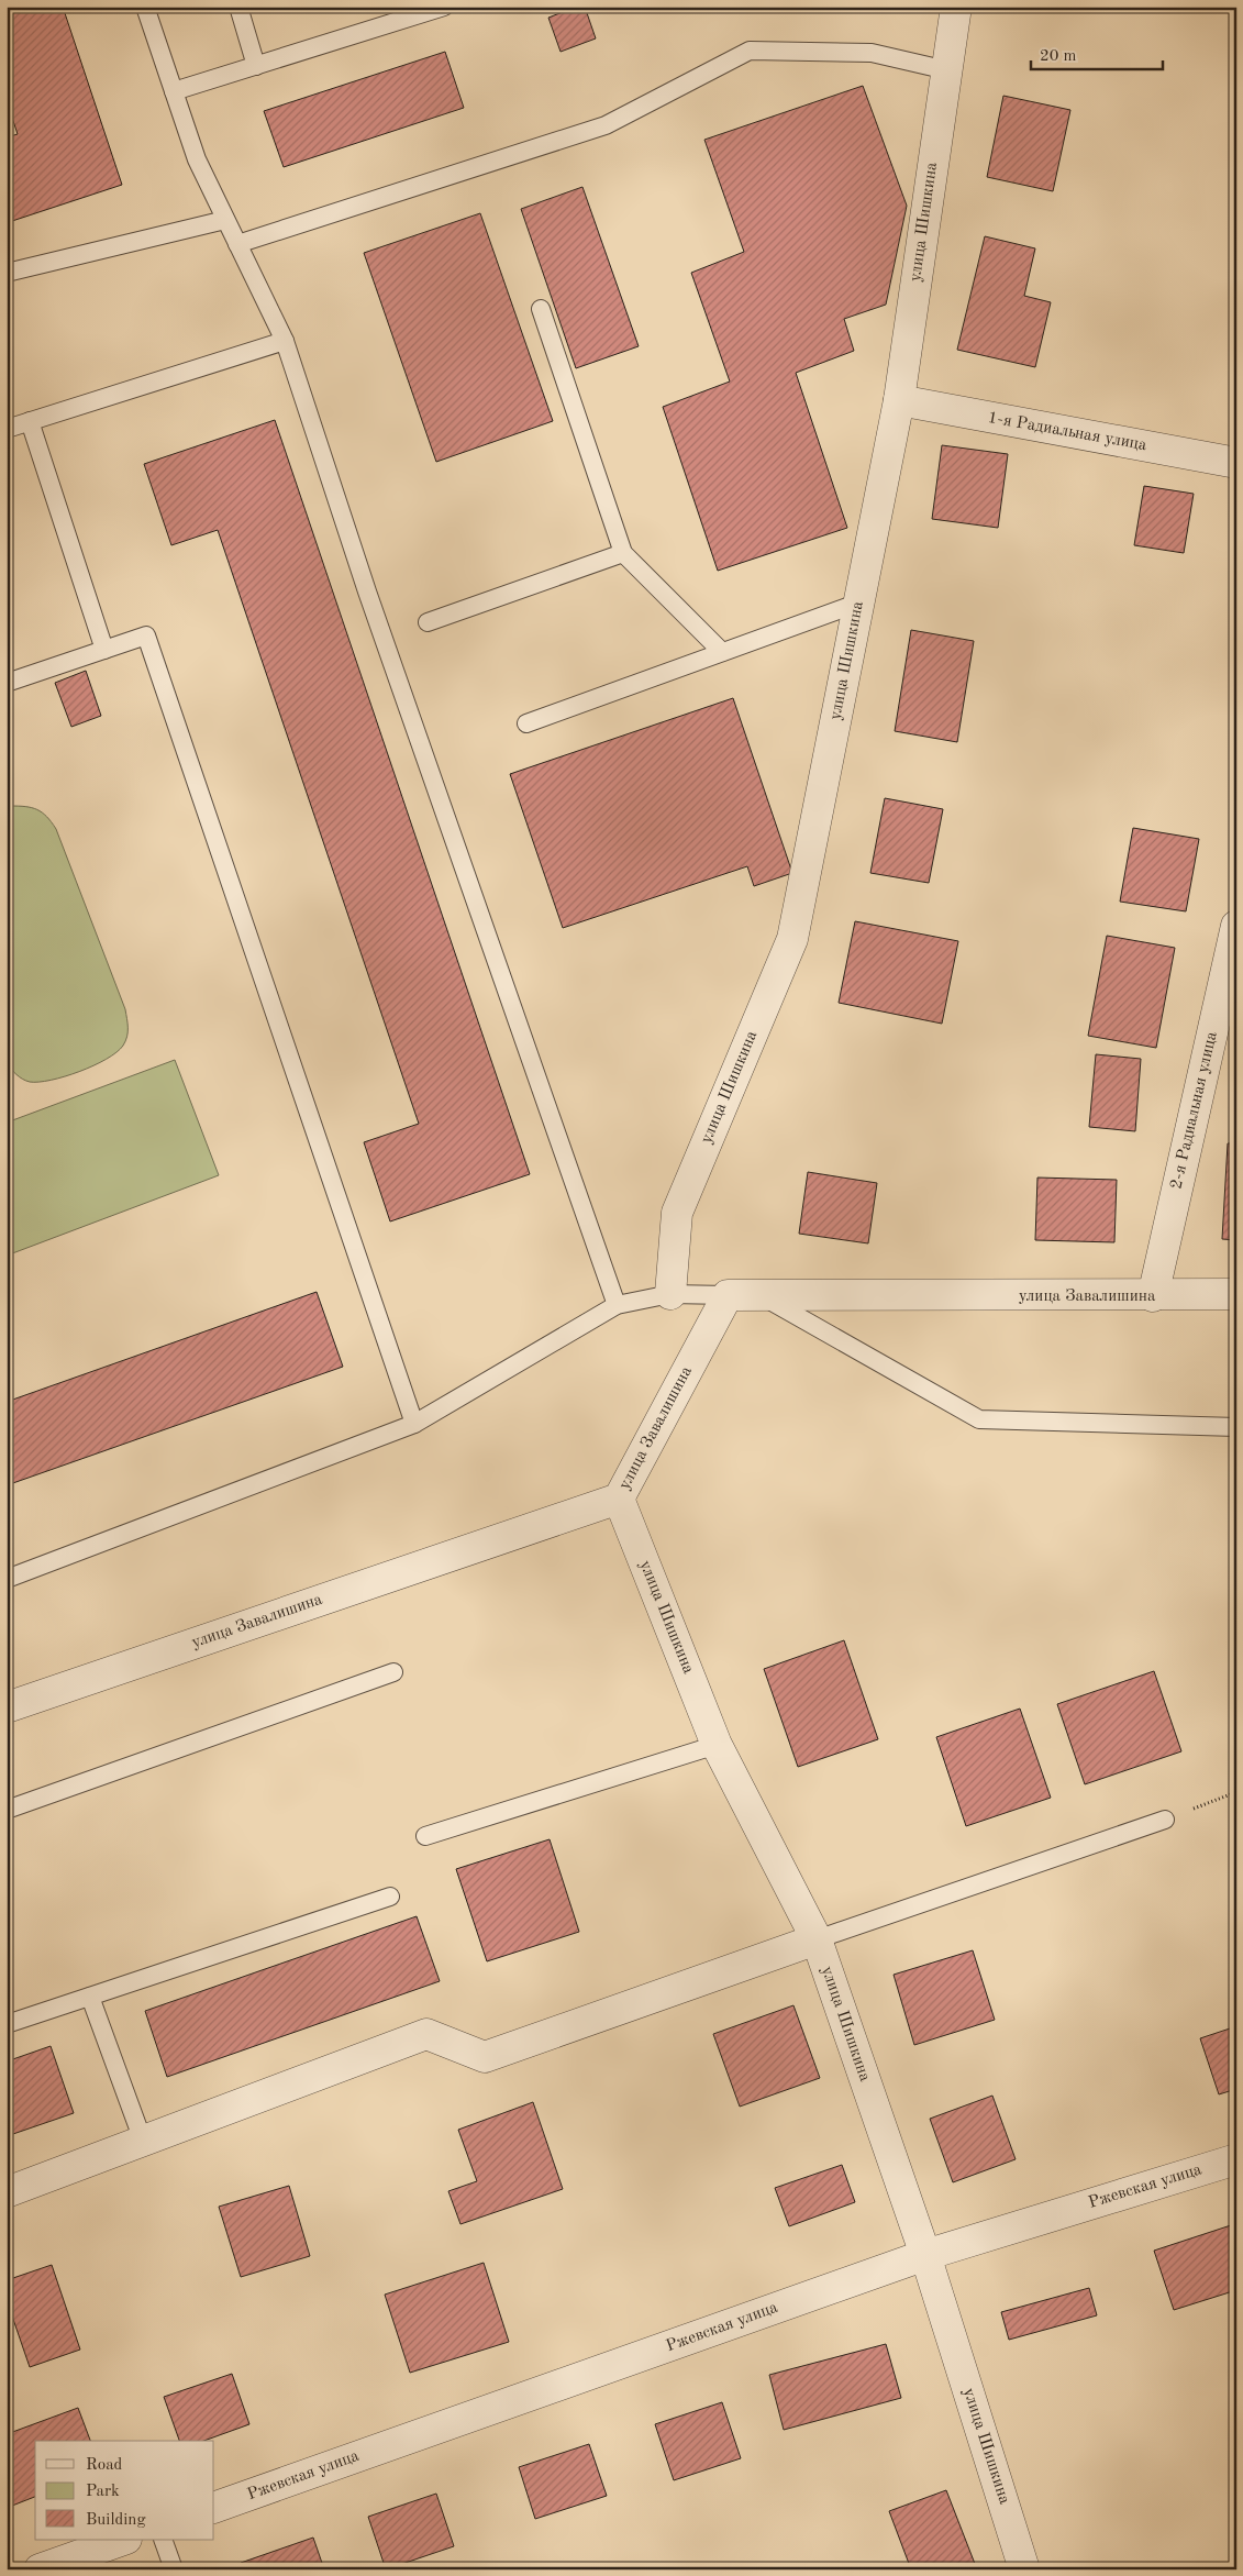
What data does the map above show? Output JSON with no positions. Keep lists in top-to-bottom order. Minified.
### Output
{"streets":{"street":["улица Шишкина","1-я Радиальная улица","2-я Радиальная улица","улица Завалишина","Ржевская улица"]},"crossings":[["улица Шишкина","1-я Радиальная улица"],["улица Шишкина","улица Завалишина"],["улица Шишкина","Ржевская улица"],["2-я Радиальная улица","улица Завалишина"]],"legend":["Road","Park","Building"],"scale_bar":"20 m"}
